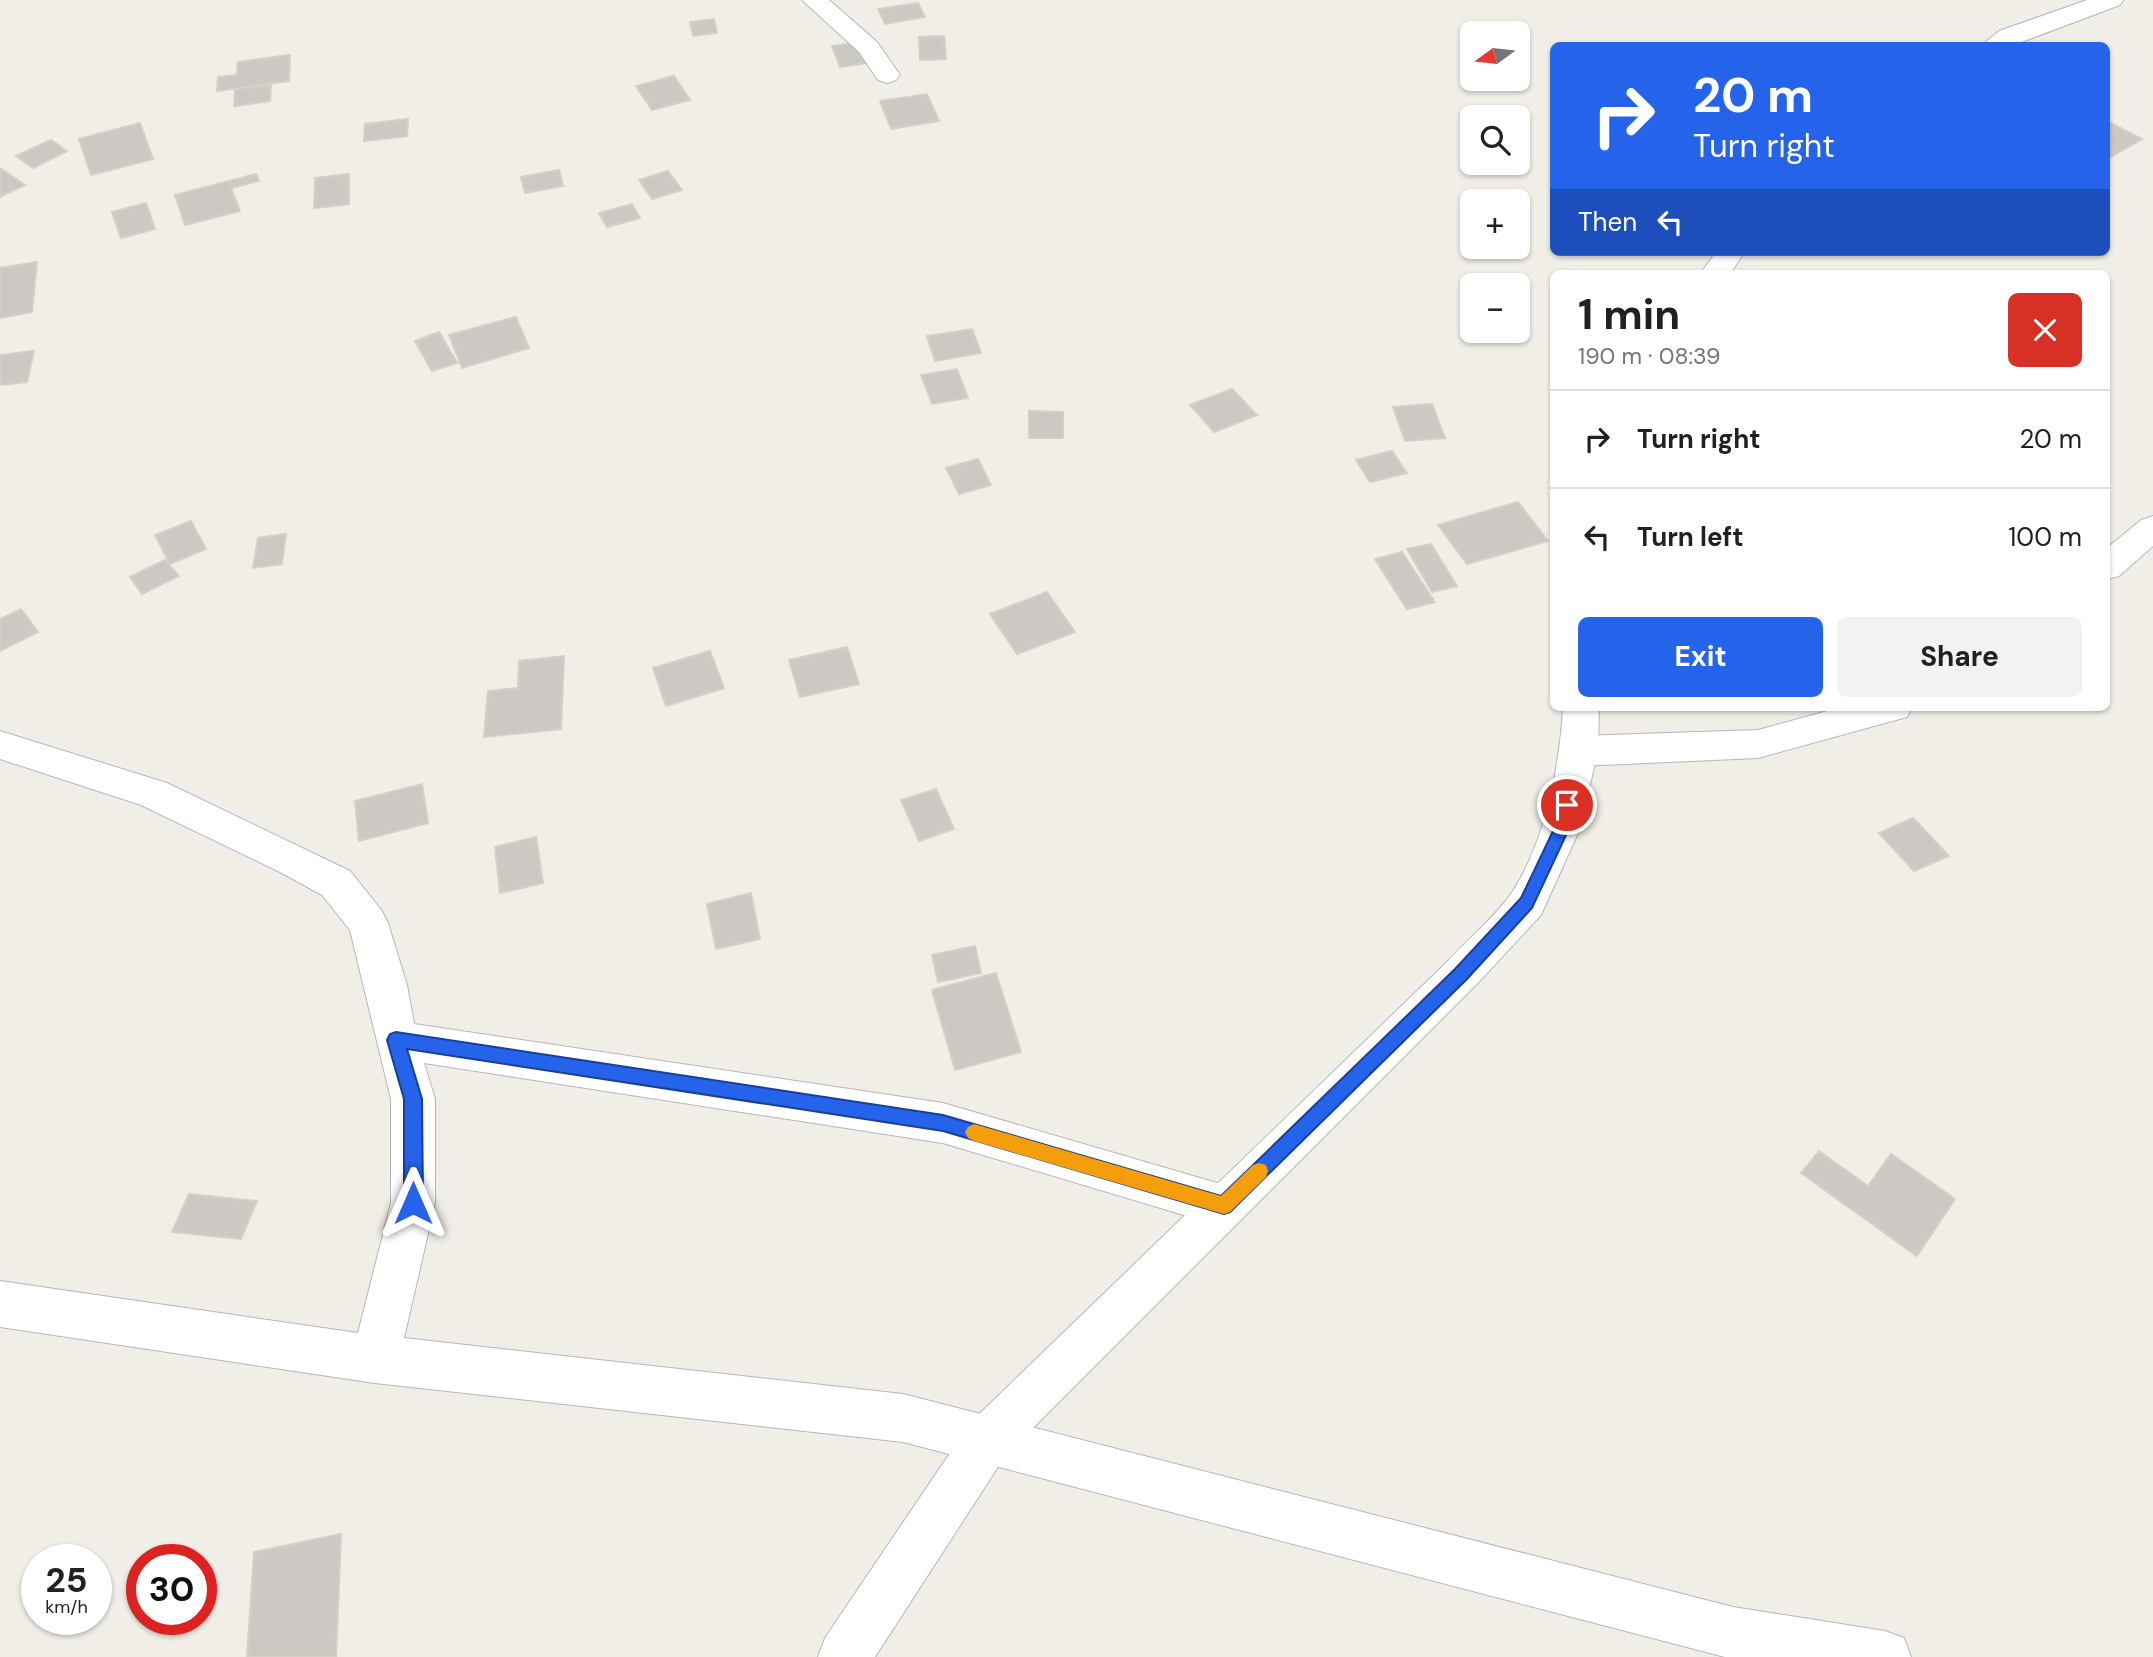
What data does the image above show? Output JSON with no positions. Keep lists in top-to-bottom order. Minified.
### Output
{"north":"left","page":{"map_buttons":["+","−"],"turn":["20 m","Turn right"],"then":"Then","heading":["1 min","190 m · 08:39"],"list":[{"name":"Turn right","value":"20 m"},{"name":"Turn left","value":"100 m"}],"buttons":["Exit","Share"],"speed":"25 km/h","limit":"30"}}
